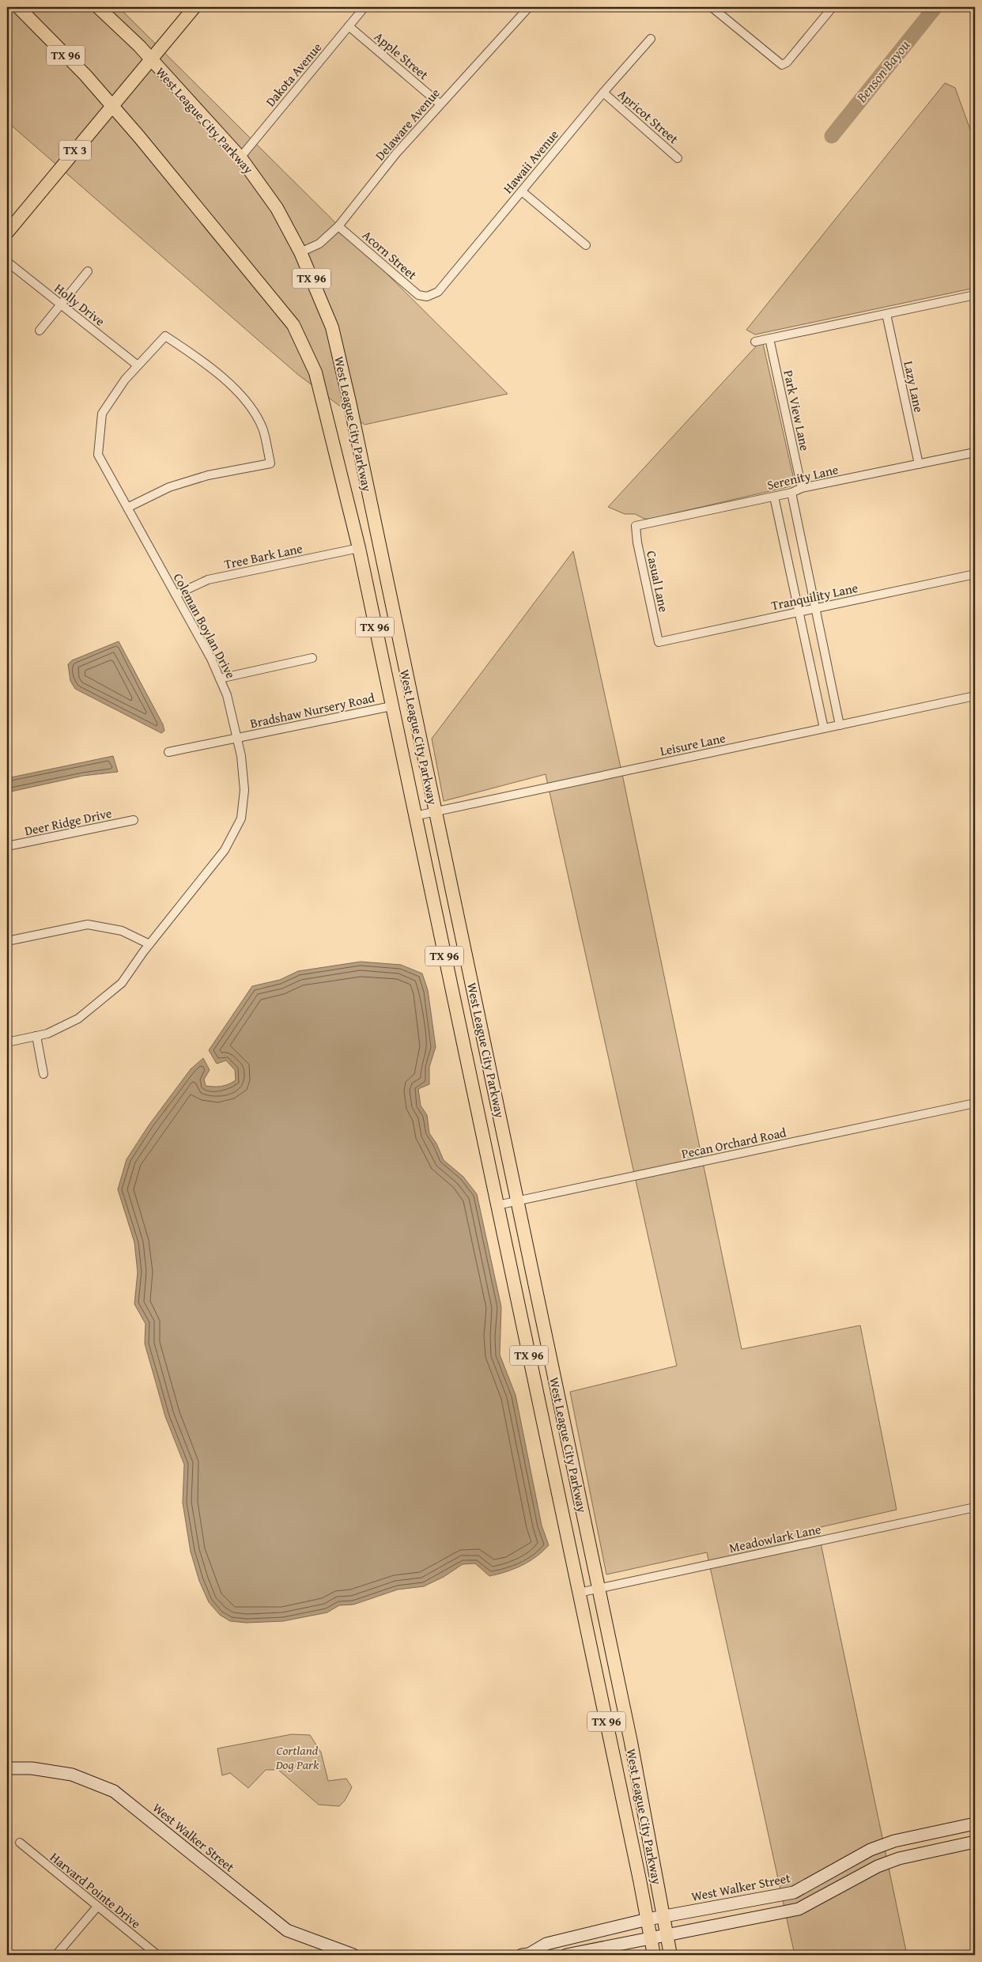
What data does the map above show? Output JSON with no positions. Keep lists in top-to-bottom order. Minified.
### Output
{"streets":{"main road":["TX 96","West League City Parkway","TX 3"],"street":["Apple Street","Dakota Avenue","Apricot Street","Delaware Avenue","Hawaii Avenue","Acorn Street","Holly Drive","Lazy Lane","Park View Lane","Serenity Lane","Tree Bark Lane","Casual Lane","Tranquility Lane","Coleman Boylan Drive","Bradshaw Nursery Road","Leisure Lane","Deer Ridge Drive","Pecan Orchard Road","Meadowlark Lane","West Walker Street","Harvard Pointe Drive"]},"crossings":[["TX 96","West League City Parkway"],["TX 96","TX 3"],["Apple Street","Dakota Avenue"],["Apple Street","Delaware Avenue"],["Dakota Avenue","West League City Parkway"],["Apricot Street","Hawaii Avenue"],["West League City Parkway","Delaware Avenue"],["West League City Parkway","TX 3"],["West League City Parkway","Tree Bark Lane"],["West League City Parkway","Bradshaw Nursery Road"],["West League City Parkway","Leisure Lane"],["West League City Parkway","Pecan Orchard Road"],["West League City Parkway","Meadowlark Lane"],["West League City Parkway","West Walker Street"],["Delaware Avenue","Acorn Street"],["Hawaii Avenue","Acorn Street"],["Holly Drive","Coleman Boylan Drive"],["Lazy Lane","Serenity Lane"],["Park View Lane","Serenity Lane"],["Serenity Lane","Casual Lane"],["Tree Bark Lane","Coleman Boylan Drive"],["Casual Lane","Tranquility Lane"],["Coleman Boylan Drive","Bradshaw Nursery Road"]],"water":["Benson Bayou"],"parks":["Cortland Dog Park"]}
